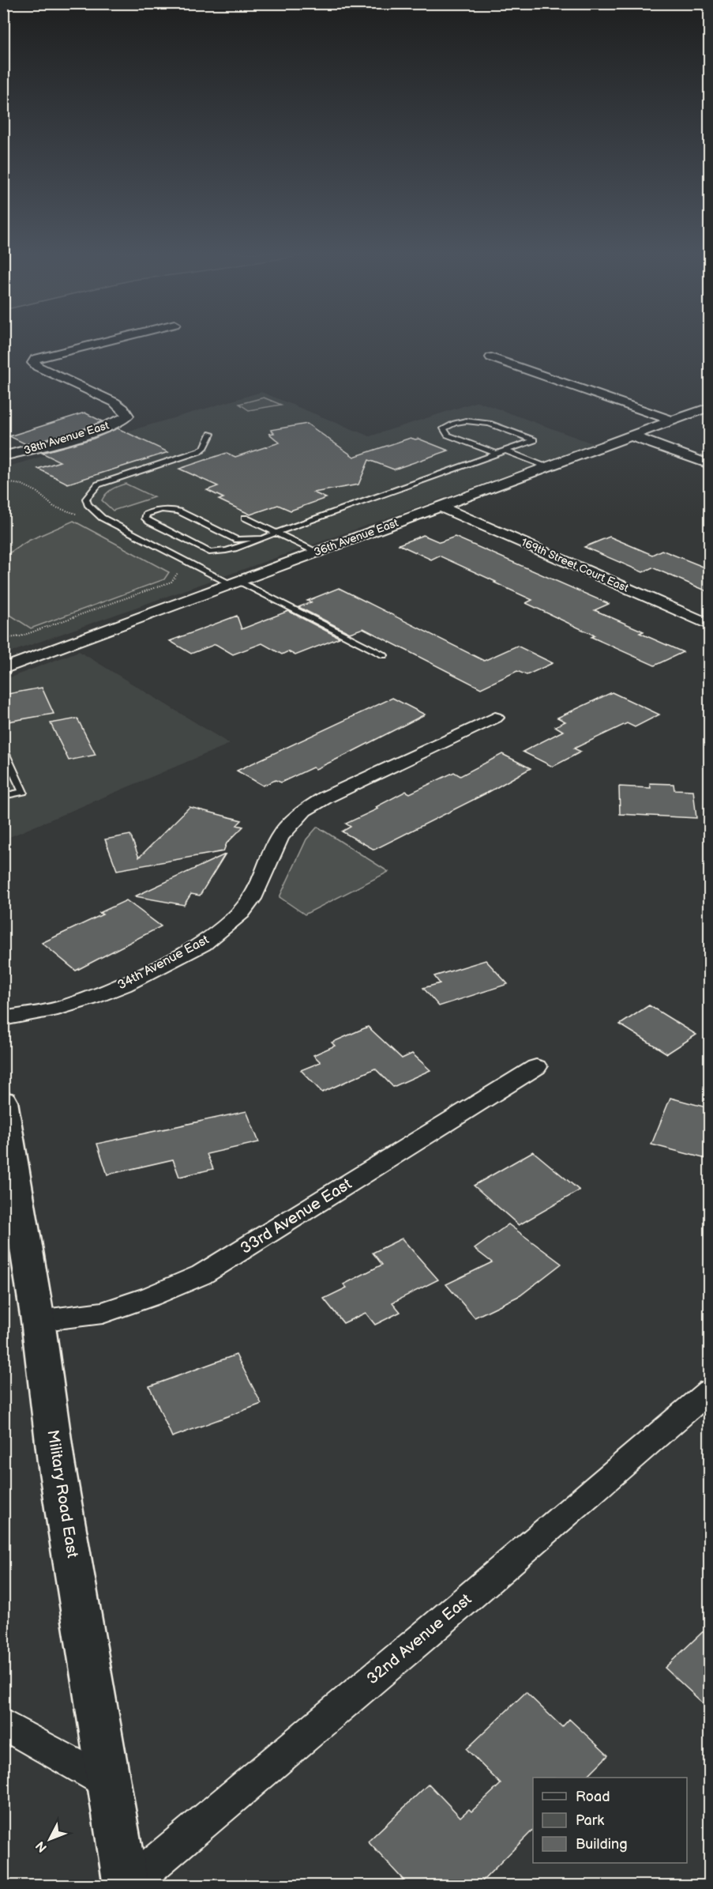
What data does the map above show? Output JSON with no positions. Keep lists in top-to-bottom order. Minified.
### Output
{"streets":{"street":["38th Avenue East","36th Avenue East","169th Street Court East","34th Avenue East","33rd Avenue East","Military Road East","32nd Avenue East"]},"crossings":[["36th Avenue East","169th Street Court East"],["33rd Avenue East","Military Road East"],["Military Road East","32nd Avenue East"]],"legend":["Road","Park","Building"],"north":"bottom left"}
